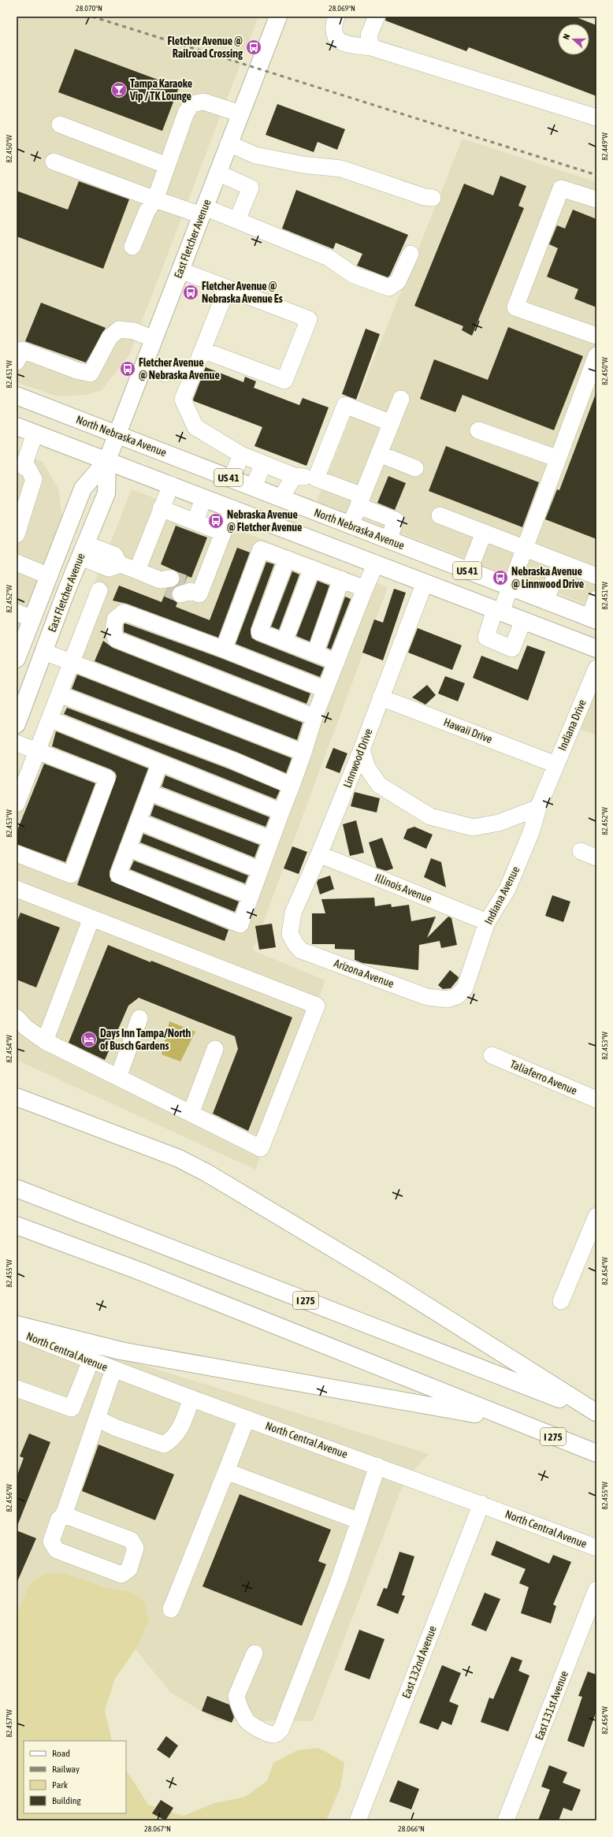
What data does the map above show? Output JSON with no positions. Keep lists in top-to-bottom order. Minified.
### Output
{"streets":{"main road":["East Fletcher Avenue","North Nebraska Avenue","US 41","I 275"],"street":["Indiana Drive","Hawaii Drive","Linnwood Drive","Illinois Avenue","Indiana Avenue","Arizona Avenue","Taliaferro Avenue","North Central Avenue","East 132nd Avenue","East 131st Avenue"]},"crossings":[["East Fletcher Avenue","North Nebraska Avenue"],["East Fletcher Avenue","US 41"],["US 41","Linnwood Drive"],["Indiana Drive","Hawaii Drive"],["Indiana Drive","Indiana Avenue"],["Hawaii Drive","Linnwood Drive"],["Hawaii Drive","Indiana Avenue"],["Linnwood Drive","Illinois Avenue"],["Linnwood Drive","Arizona Avenue"],["Illinois Avenue","Indiana Avenue"],["Indiana Avenue","Arizona Avenue"],["North Central Avenue","East 132nd Avenue"]],"places":{"bus stop":["Fletcher Avenue @ Railroad Crossing","Fletcher Avenue @ Nebraska Avenue Es","Fletcher Avenue @ Nebraska Avenue","Nebraska Avenue @ Fletcher Avenue","Nebraska Avenue @ Linnwood Drive"],"bar":["Tampa Karaoke Vip / TK Lounge"],"hotel":["Days Inn Tampa/North of Busch Gardens"]},"legend":["Road","Railway","Park","Building"],"north":"left","coordinates":["28.070°N","28.069°N","82.449°W","82.450°W","82.451°W","82.452°W","82.453°W","82.454°W","82.455°W","82.456°W","82.457°W","28.067°N","28.066°N"]}
